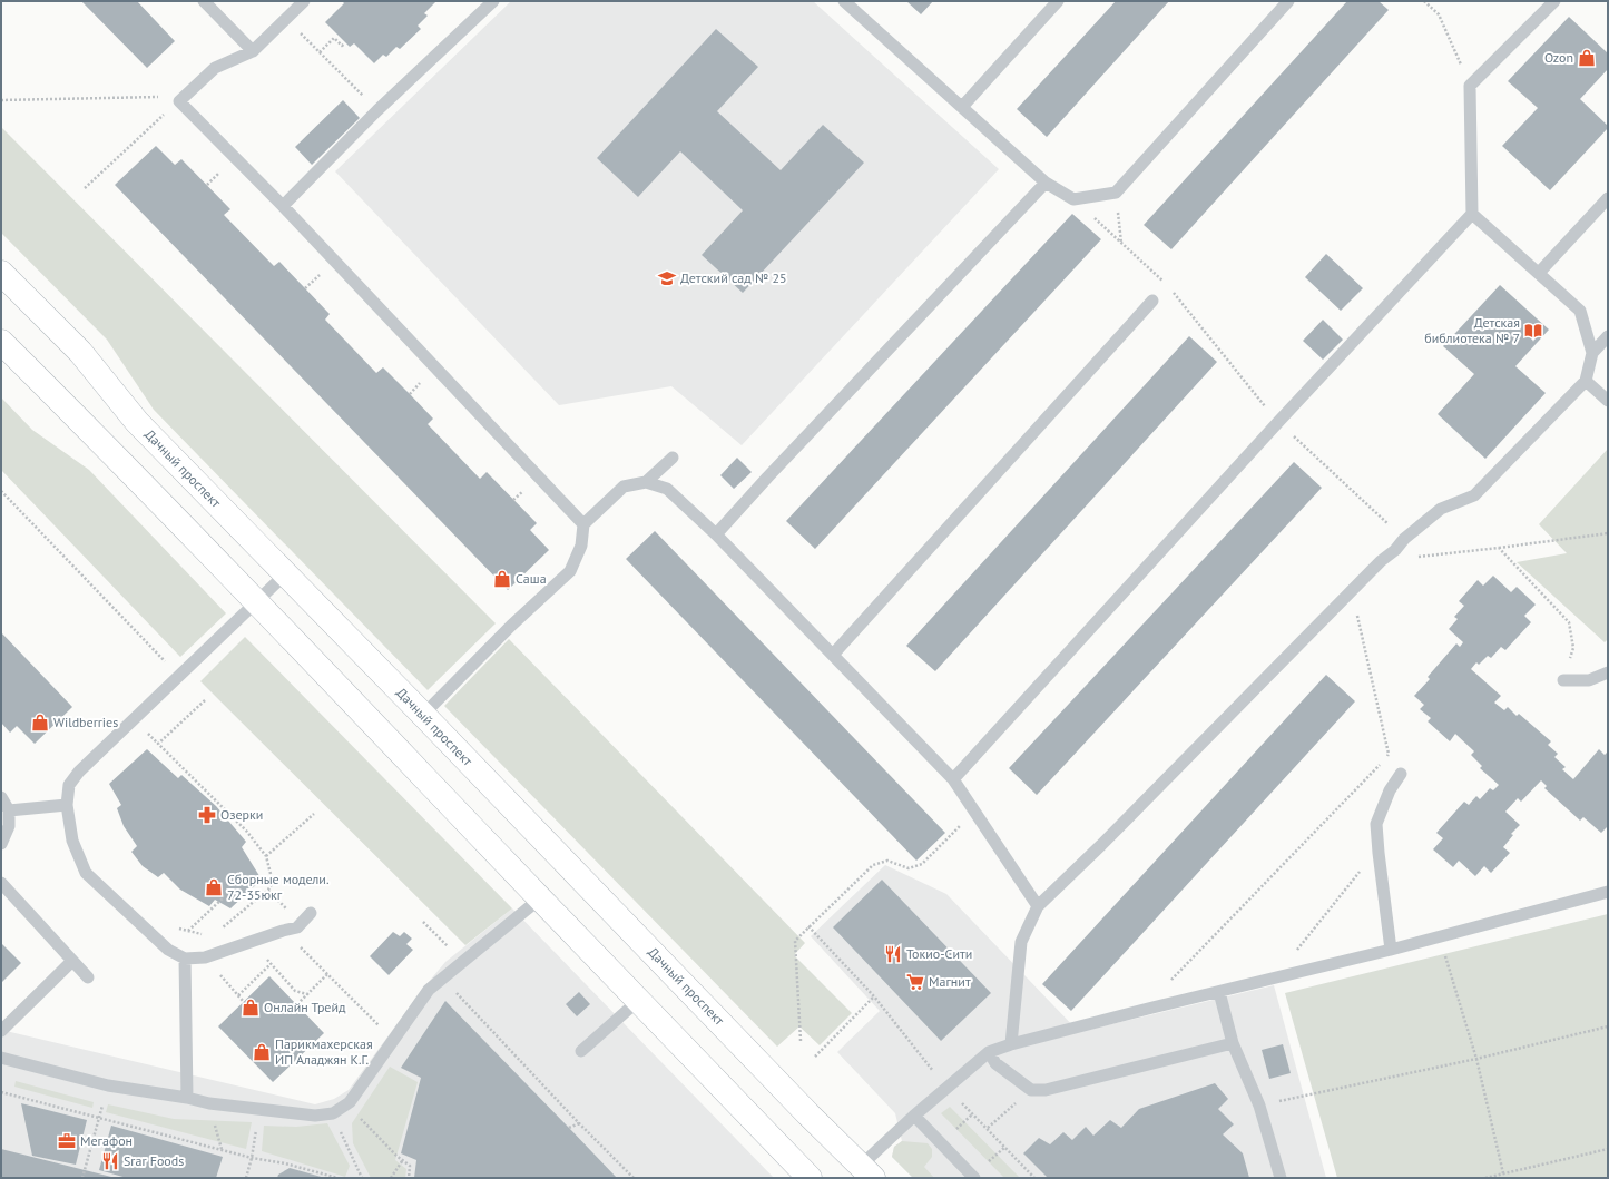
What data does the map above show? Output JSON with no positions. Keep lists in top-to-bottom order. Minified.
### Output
{"streets":{"main road":["Дачный проспект"]},"places":{"shop":["Ozon","Саша","Wildberries","Сборные модели. 72-35юкг","Онлайн Трейд","Парикмахерская ИП Аладжян К.Г."],"school or university":["Детский сад № 25"],"library":["Детская библиотека № 7"],"pharmacy":["Озерки"],"restaurant":["Токио-Сити","Srar Foods"],"supermarket":["Магнит"],"office":["Мегафон"]}}
